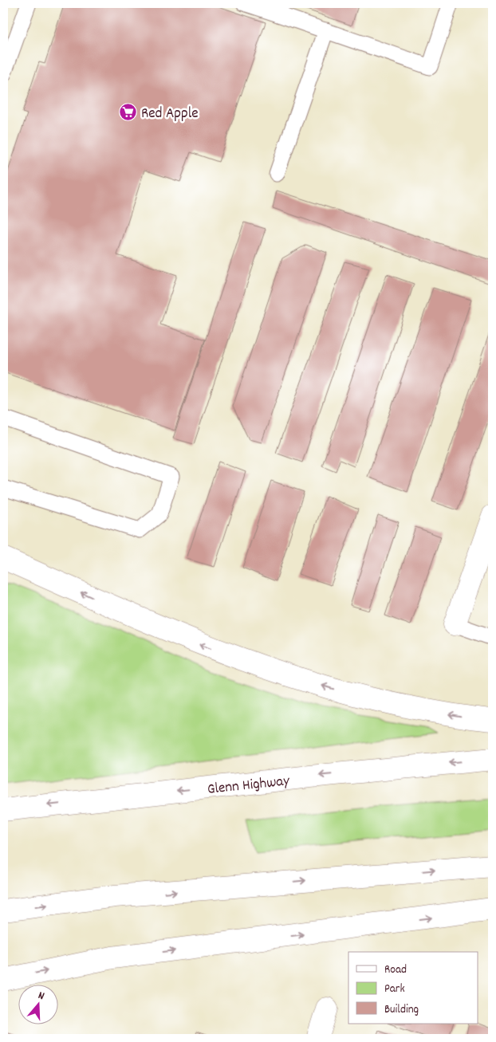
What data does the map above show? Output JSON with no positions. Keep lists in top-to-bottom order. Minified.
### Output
{"streets":{"main road":["Glenn Highway"]},"places":{"supermarket":["Red Apple"]},"legend":["Road","Park","Building"],"north":"top"}
